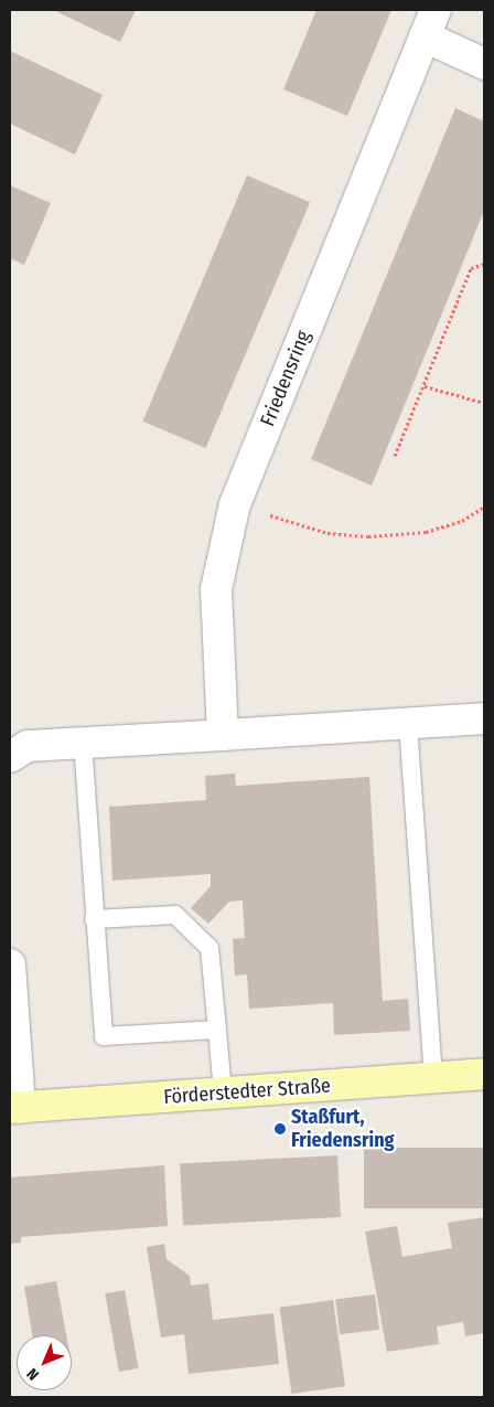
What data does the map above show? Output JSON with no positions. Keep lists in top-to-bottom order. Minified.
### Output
{"streets":{"main road":["Förderstedter Straße"],"street":["Friedensring"]},"places":["Staßfurt, Friedensring"],"north":"bottom left"}
